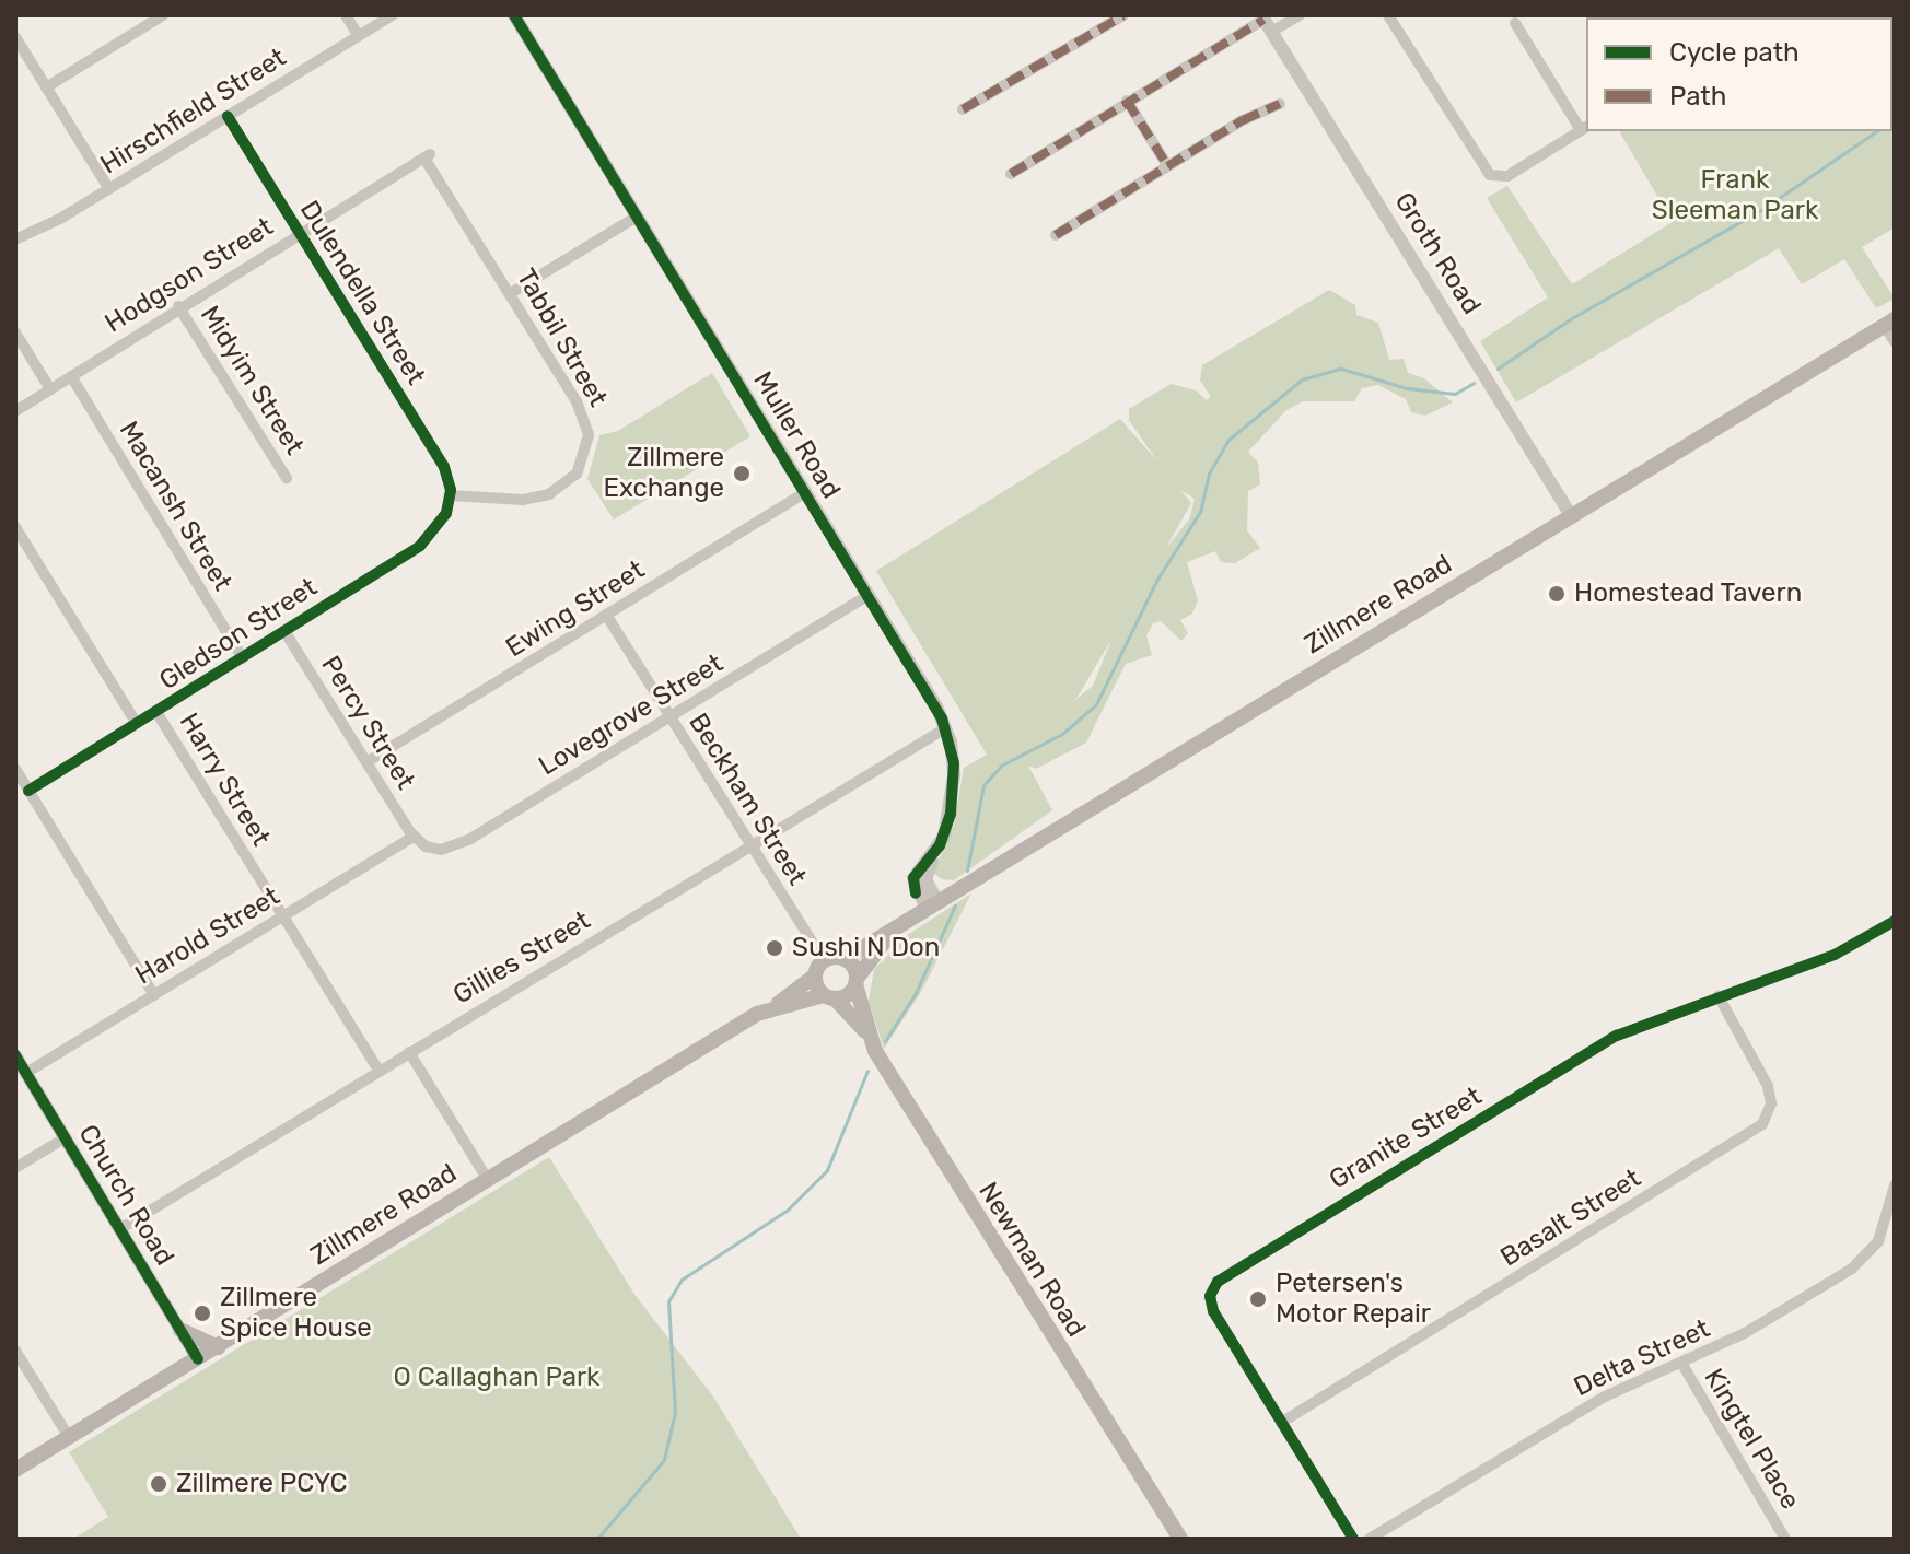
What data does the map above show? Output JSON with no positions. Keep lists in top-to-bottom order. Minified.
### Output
{"streets":{"main road":["Zillmere Road","Newman Road"],"street":["Hirschfield Street","Groth Road","Hodgson Street","Dulendella Street","Tabbil Street","Midyim Street","Muller Road","Macansh Street","Ewing Street","Gledson Street","Lovegrove Street","Percy Street","Harry Street","Beckham Street","Harold Street","Gillies Street","Granite Street","Church Road","Basalt Street","Delta Street","Kingtel Place"]},"crossings":[["Hirschfield Street","Dulendella Street"],["Groth Road","Zillmere Road"],["Hodgson Street","Dulendella Street"],["Hodgson Street","Tabbil Street"],["Hodgson Street","Midyim Street"],["Hodgson Street","Macansh Street"],["Dulendella Street","Tabbil Street"],["Dulendella Street","Gledson Street"],["Tabbil Street","Gledson Street"],["Muller Road","Zillmere Road"],["Muller Road","Ewing Street"],["Muller Road","Lovegrove Street"],["Muller Road","Gillies Street"],["Macansh Street","Gledson Street"],["Zillmere Road","Beckham Street"],["Zillmere Road","Church Road"],["Zillmere Road","Newman Road"],["Ewing Street","Percy Street"],["Ewing Street","Beckham Street"],["Gledson Street","Percy Street"],["Gledson Street","Harry Street"],["Lovegrove Street","Percy Street"],["Lovegrove Street","Beckham Street"],["Lovegrove Street","Harold Street"],["Percy Street","Harold Street"],["Harry Street","Harold Street"],["Harry Street","Gillies Street"],["Beckham Street","Gillies Street"],["Harold Street","Church Road"],["Gillies Street","Church Road"],["Granite Street","Basalt Street"],["Delta Street","Kingtel Place"]],"parks":["Frank Sleeman Park","O Callaghan Park"],"places":["Zillmere Exchange","Homestead Tavern","Sushi N Don","Petersen's Motor Repair","Zillmere Spice House","Zillmere PCYC"],"legend":["Cycle path","Path"]}
